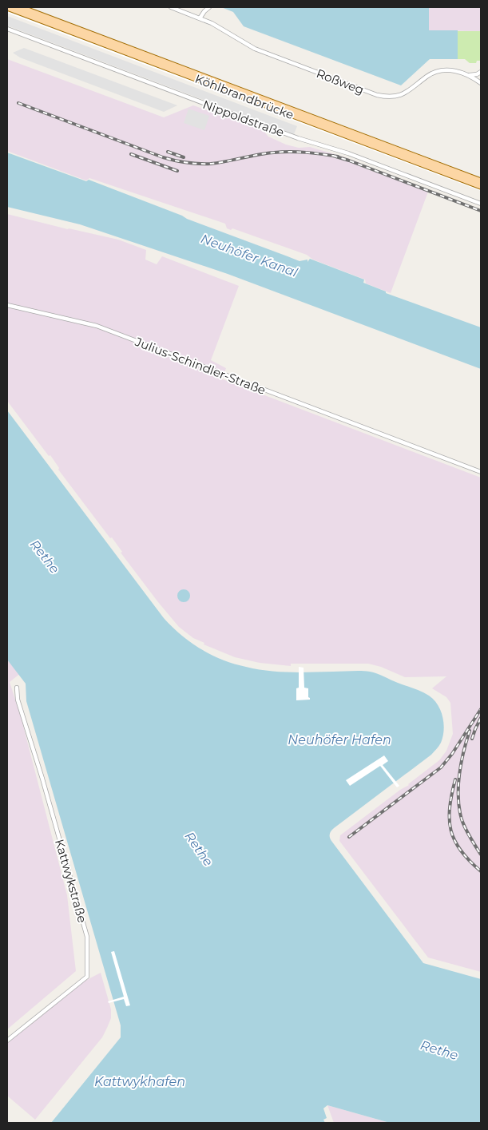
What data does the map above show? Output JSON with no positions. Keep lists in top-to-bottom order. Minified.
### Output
{"streets":{"main road":["Köhlbrandbrücke"],"street":["Roßweg","Nippoldstraße","Julius-Schindler-Straße","Kattwykstraße"]},"water":["Neuhöfer Kanal","Rethe","Neuhöfer Hafen","Kattwykhafen"]}
